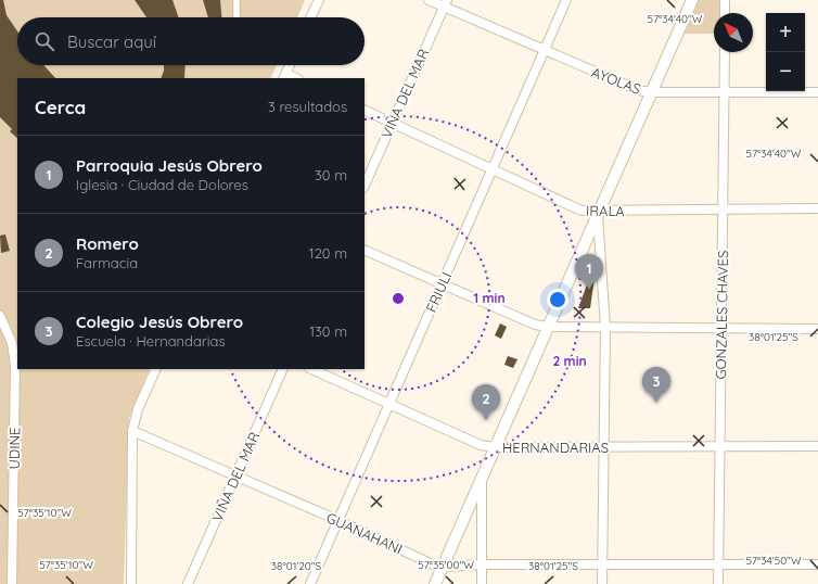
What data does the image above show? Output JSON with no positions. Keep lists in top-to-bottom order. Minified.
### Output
{"streets":{"street":["AYOLAS","VIÑA DEL MAR","IRALA","FRIULI","GONZALES CHAVES","HERNANDARIAS","UDINE","GUANAHANI"]},"crossings":[["AYOLAS","VIÑA DEL MAR"],["AYOLAS","FRIULI"],["AYOLAS","GONZALES CHAVES"],["VIÑA DEL MAR","IRALA"],["VIÑA DEL MAR","GUANAHANI"],["IRALA","FRIULI"],["IRALA","GONZALES CHAVES"],["FRIULI","HERNANDARIAS"],["FRIULI","GUANAHANI"],["GONZALES CHAVES","HERNANDARIAS"],["GONZALES CHAVES","GUANAHANI"]],"north":"top left","page":{"map_buttons":["+","−"],"search":"Buscar aquí","heading":["Cerca","3 resultados"],"list":[{"mark":"1","name":"Parroquia Jesús Obrero","note":"Iglesia · Ciudad de Dolores","value":"30 m"},{"mark":"2","name":"Romero","note":"Farmacia","value":"120 m"},{"mark":"3","name":"Colegio Jesús Obrero","note":"Escuela · Hernandarias","value":"130 m"}],"pins":["1","3","2"]},"coordinates":["57°34'40\"W","38°01'25\"S","57°35'10\"W","57°34'50\"W","57°35'00\"W","38°01'20\"S"],"rings":["1 min","2 min"]}
